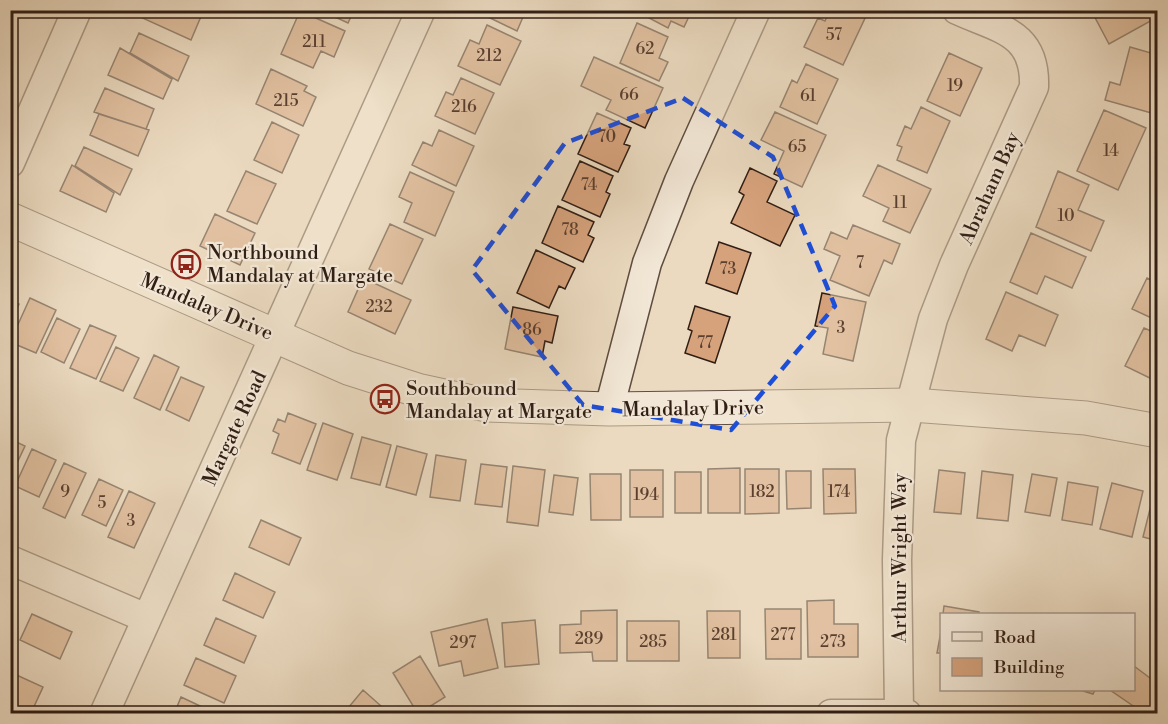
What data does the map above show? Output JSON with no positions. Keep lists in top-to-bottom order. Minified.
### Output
{"streets":{"street":["Abraham Bay","Mandalay Drive","Margate Road","Arthur Wright Way"]},"crossings":[["Abraham Bay","Mandalay Drive"],["Abraham Bay","Arthur Wright Way"],["Mandalay Drive","Margate Road"],["Mandalay Drive","Arthur Wright Way"]],"places":{"bus stop":["Northbound Mandalay at Margate","Southbound Mandalay at Margate"]},"house_numbers":["57","211","62","212","19","66","61","215","216","70","65","14","74","11","10","78","7","73","232","3","86","77","9","182","174","194","5","3","281","277","289","285","273","297"],"legend":["Road","Building"]}
